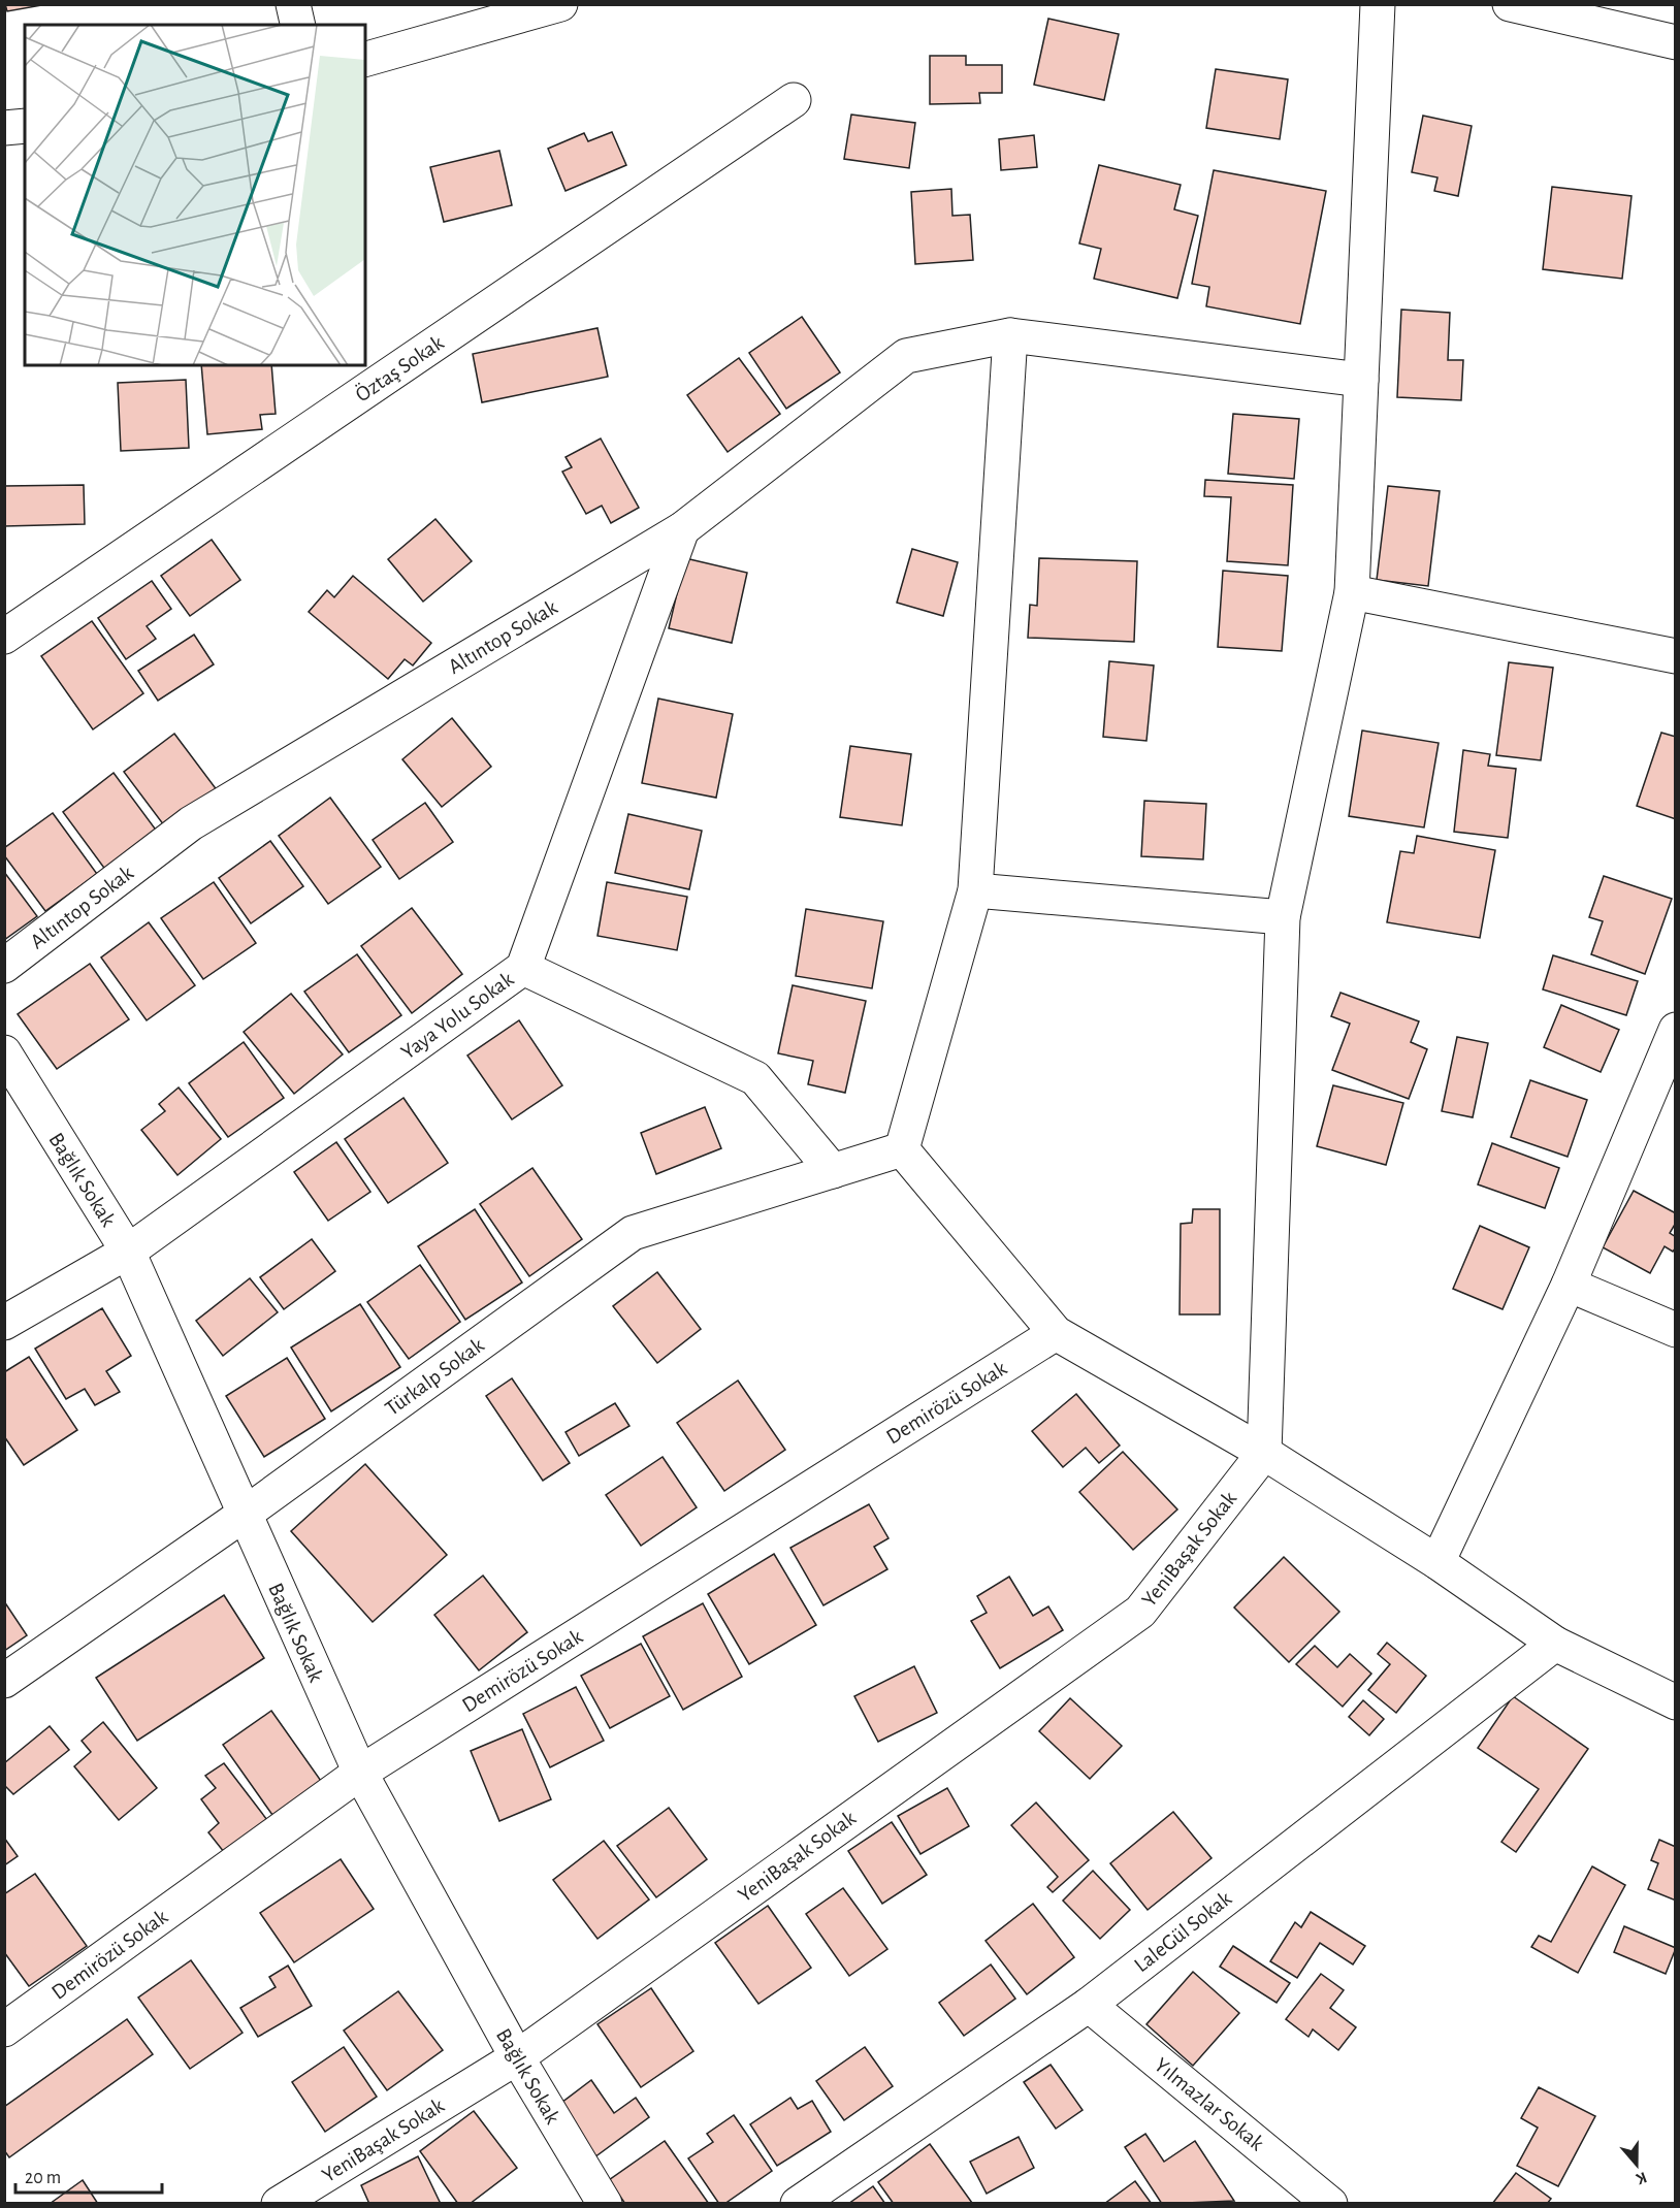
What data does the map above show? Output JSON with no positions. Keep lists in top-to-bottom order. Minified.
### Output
{"streets":{"street":["Öztaş Sokak","Altıntop Sokak","Yaya Yolu Sokak","Bağlık Sokak","Türkalp Sokak","Demirözü Sokak","YeniBaşak Sokak","LaleGül Sokak","Yılmazlar Sokak"]},"crossings":[["Altıntop Sokak","Yaya Yolu Sokak"],["Yaya Yolu Sokak","Bağlık Sokak"],["Bağlık Sokak","Türkalp Sokak"],["Bağlık Sokak","Demirözü Sokak"],["Bağlık Sokak","YeniBaşak Sokak"],["LaleGül Sokak","Yılmazlar Sokak"]],"scale_bar":"20 m","north":"bottom"}
